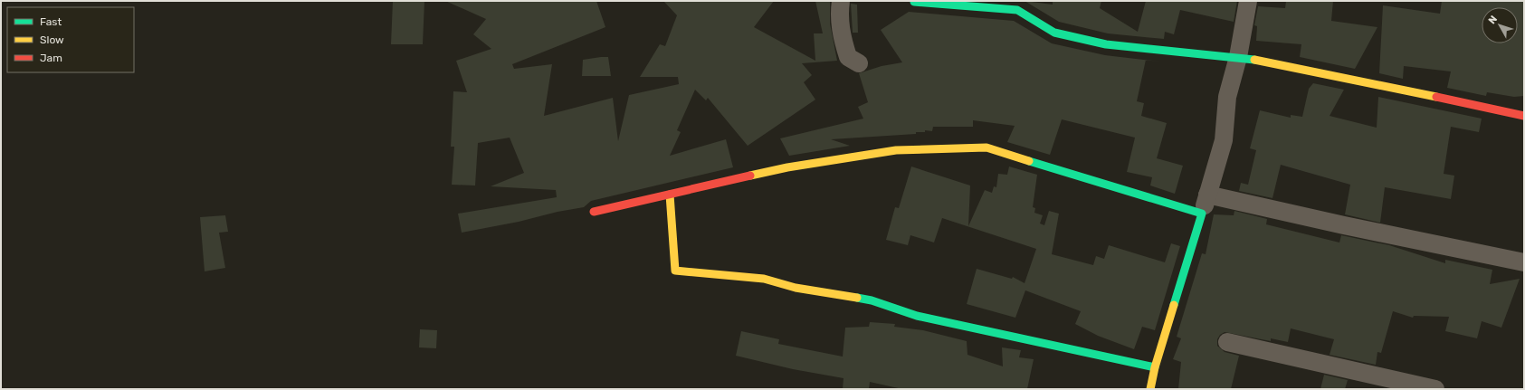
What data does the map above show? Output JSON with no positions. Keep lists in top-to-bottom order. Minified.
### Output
{"legend":["Fast","Slow","Jam"],"north":"top left"}
